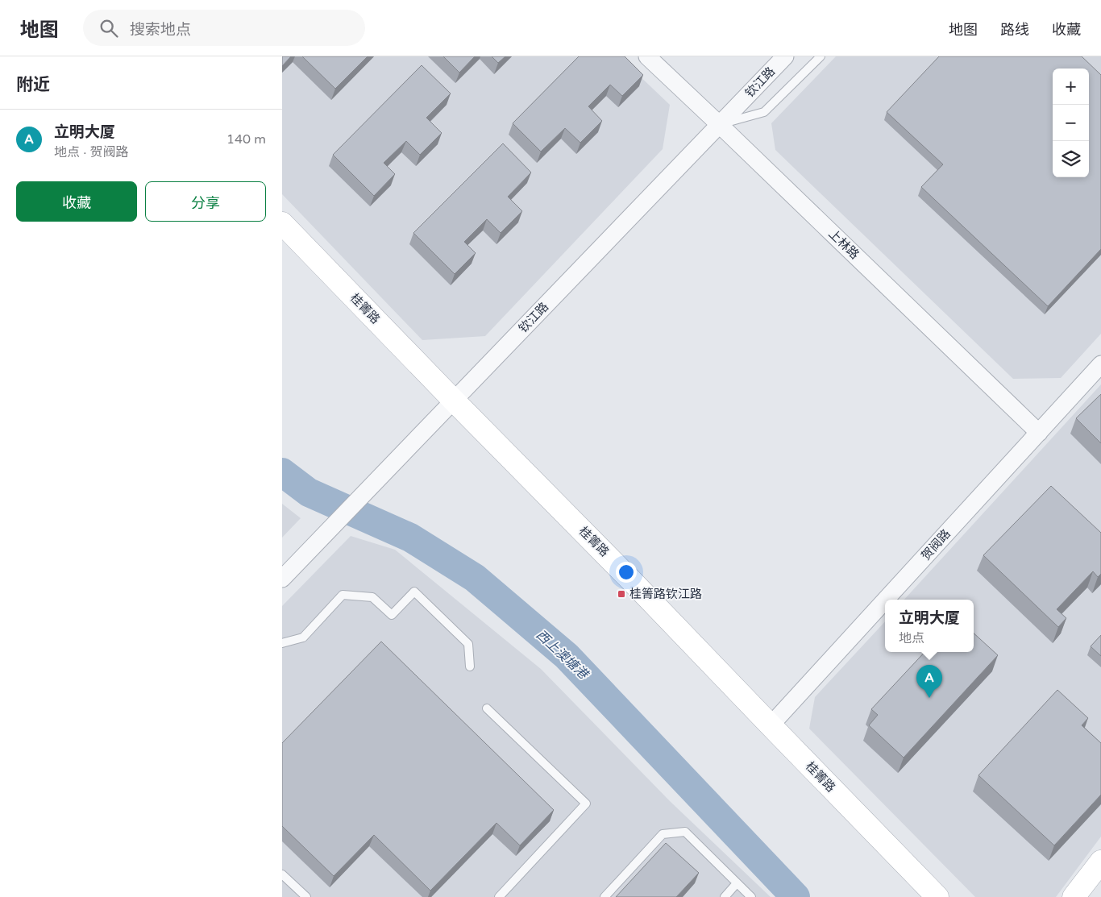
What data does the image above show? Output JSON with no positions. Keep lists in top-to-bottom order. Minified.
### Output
{"streets":{"street":["钦江路","上林路","桂箐路","贺阀路"]},"crossings":[["钦江路","上林路"],["钦江路","桂箐路"],["上林路","贺阀路"],["桂箐路","贺阀路"]],"water":["西上澳塘港"],"places":{"transit":["桂箐路钦江路"]},"page":{"header":"地图","search":"搜索地点","nav":["地图","路线","收藏"],"heading":"附近","map_buttons":["+","−"],"list":[{"mark":"A","name":"立明大厦","note":"地点 · 贺阀路","value":"140 m"}],"buttons":["收藏","分享"],"popup":["立明大厦","地点"],"pins":"A"}}
